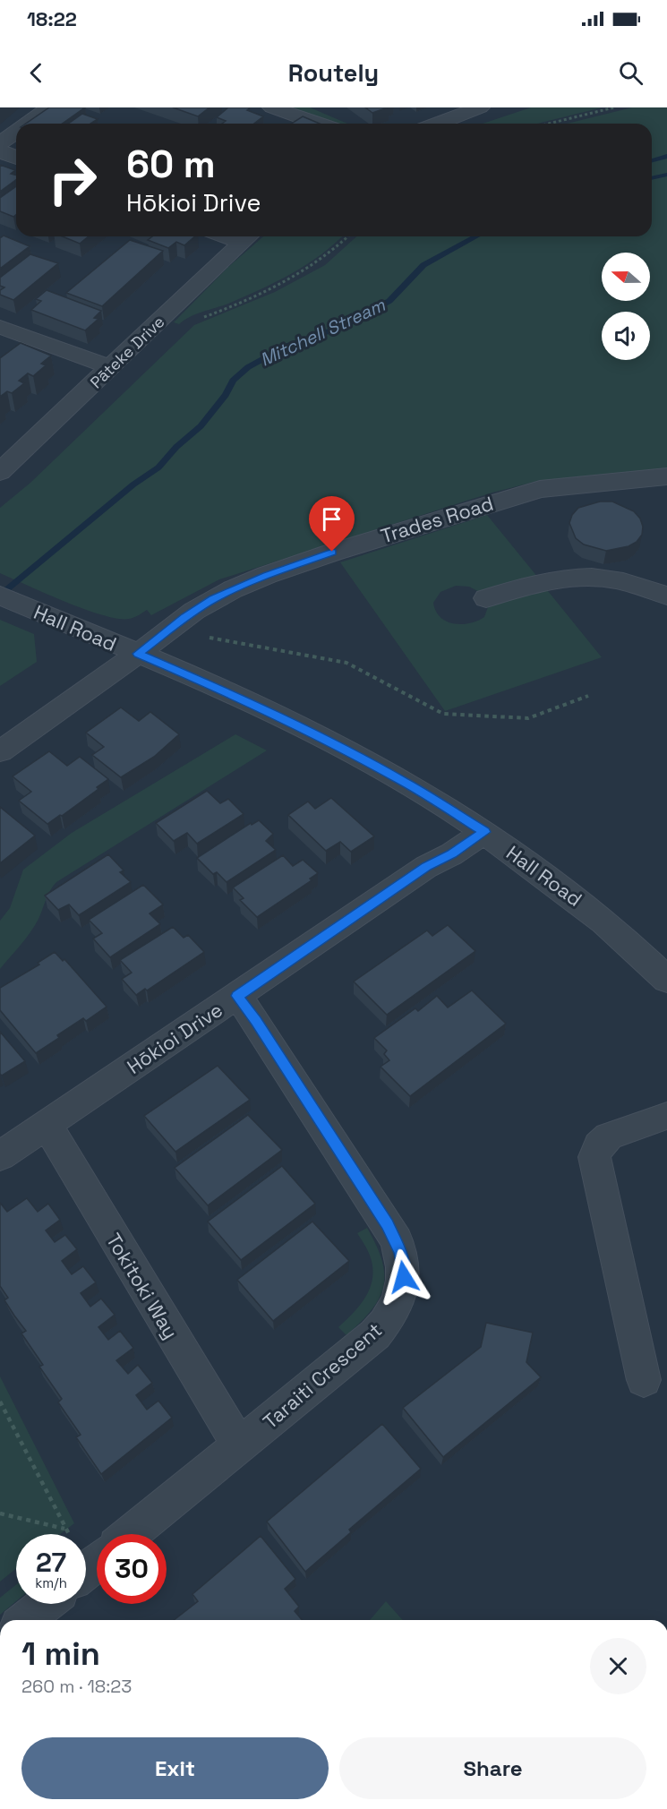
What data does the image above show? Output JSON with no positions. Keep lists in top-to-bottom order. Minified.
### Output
{"streets":{"street":["Pāteke Drive","Trades Road","Hall Road","Hōkioi Drive","Tokitoki Way","Taraiti Crescent"]},"crossings":[["Trades Road","Hall Road"],["Hall Road","Hōkioi Drive"],["Hōkioi Drive","Tokitoki Way"],["Hōkioi Drive","Taraiti Crescent"],["Tokitoki Way","Taraiti Crescent"]],"water":["Mitchell Stream"],"north":"left","page":{"status":"18:22","header":"Routely","turn":["60 m","Hōkioi Drive"],"speed":"27 km/h","limit":"30","heading":["1 min","260 m · 18:23"],"buttons":["Exit","Share"]}}
